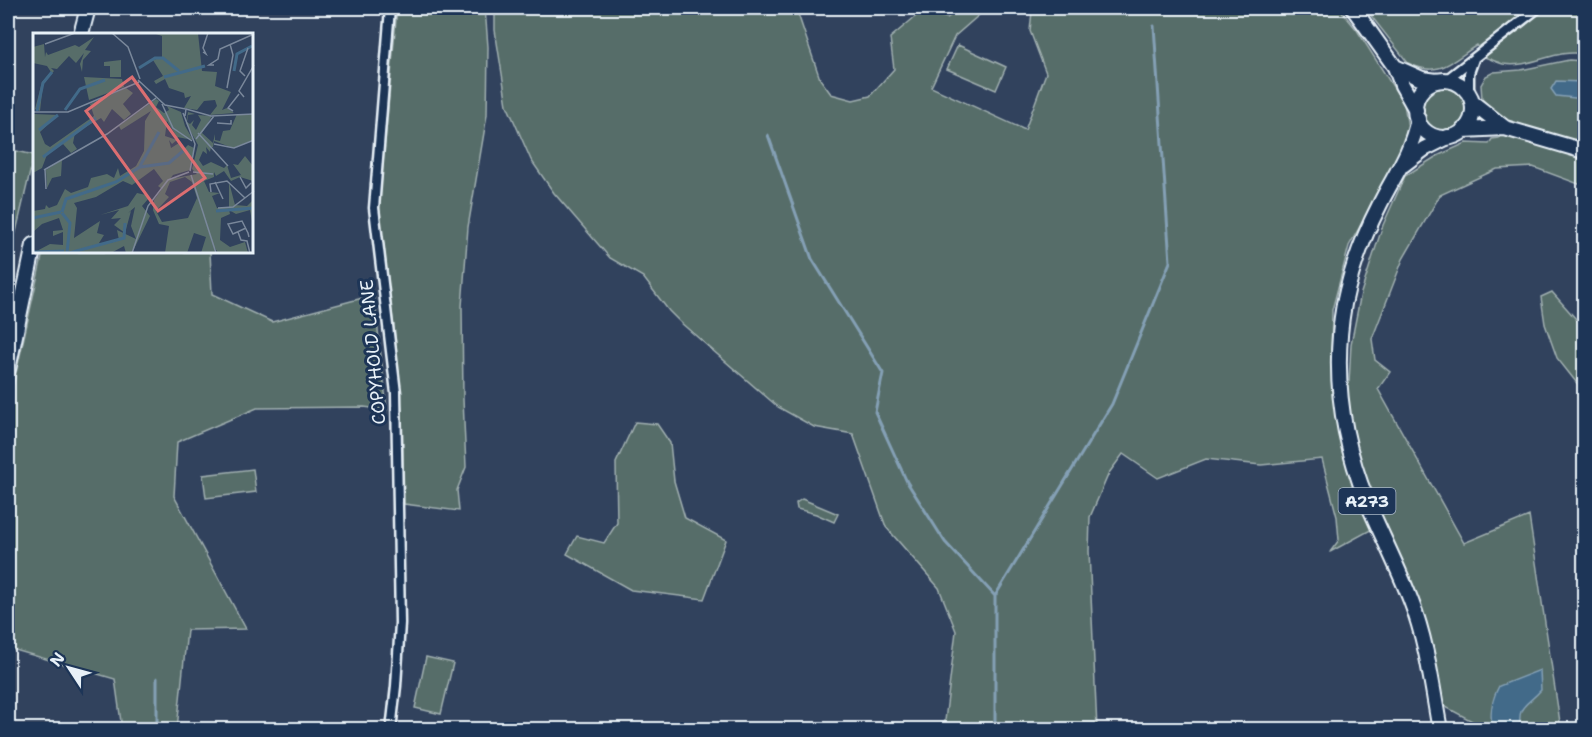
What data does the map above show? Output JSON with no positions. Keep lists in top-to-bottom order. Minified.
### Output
{"streets":{"main road":["A273"],"street":["COPYHOLD LANE"]},"north":"top left"}
